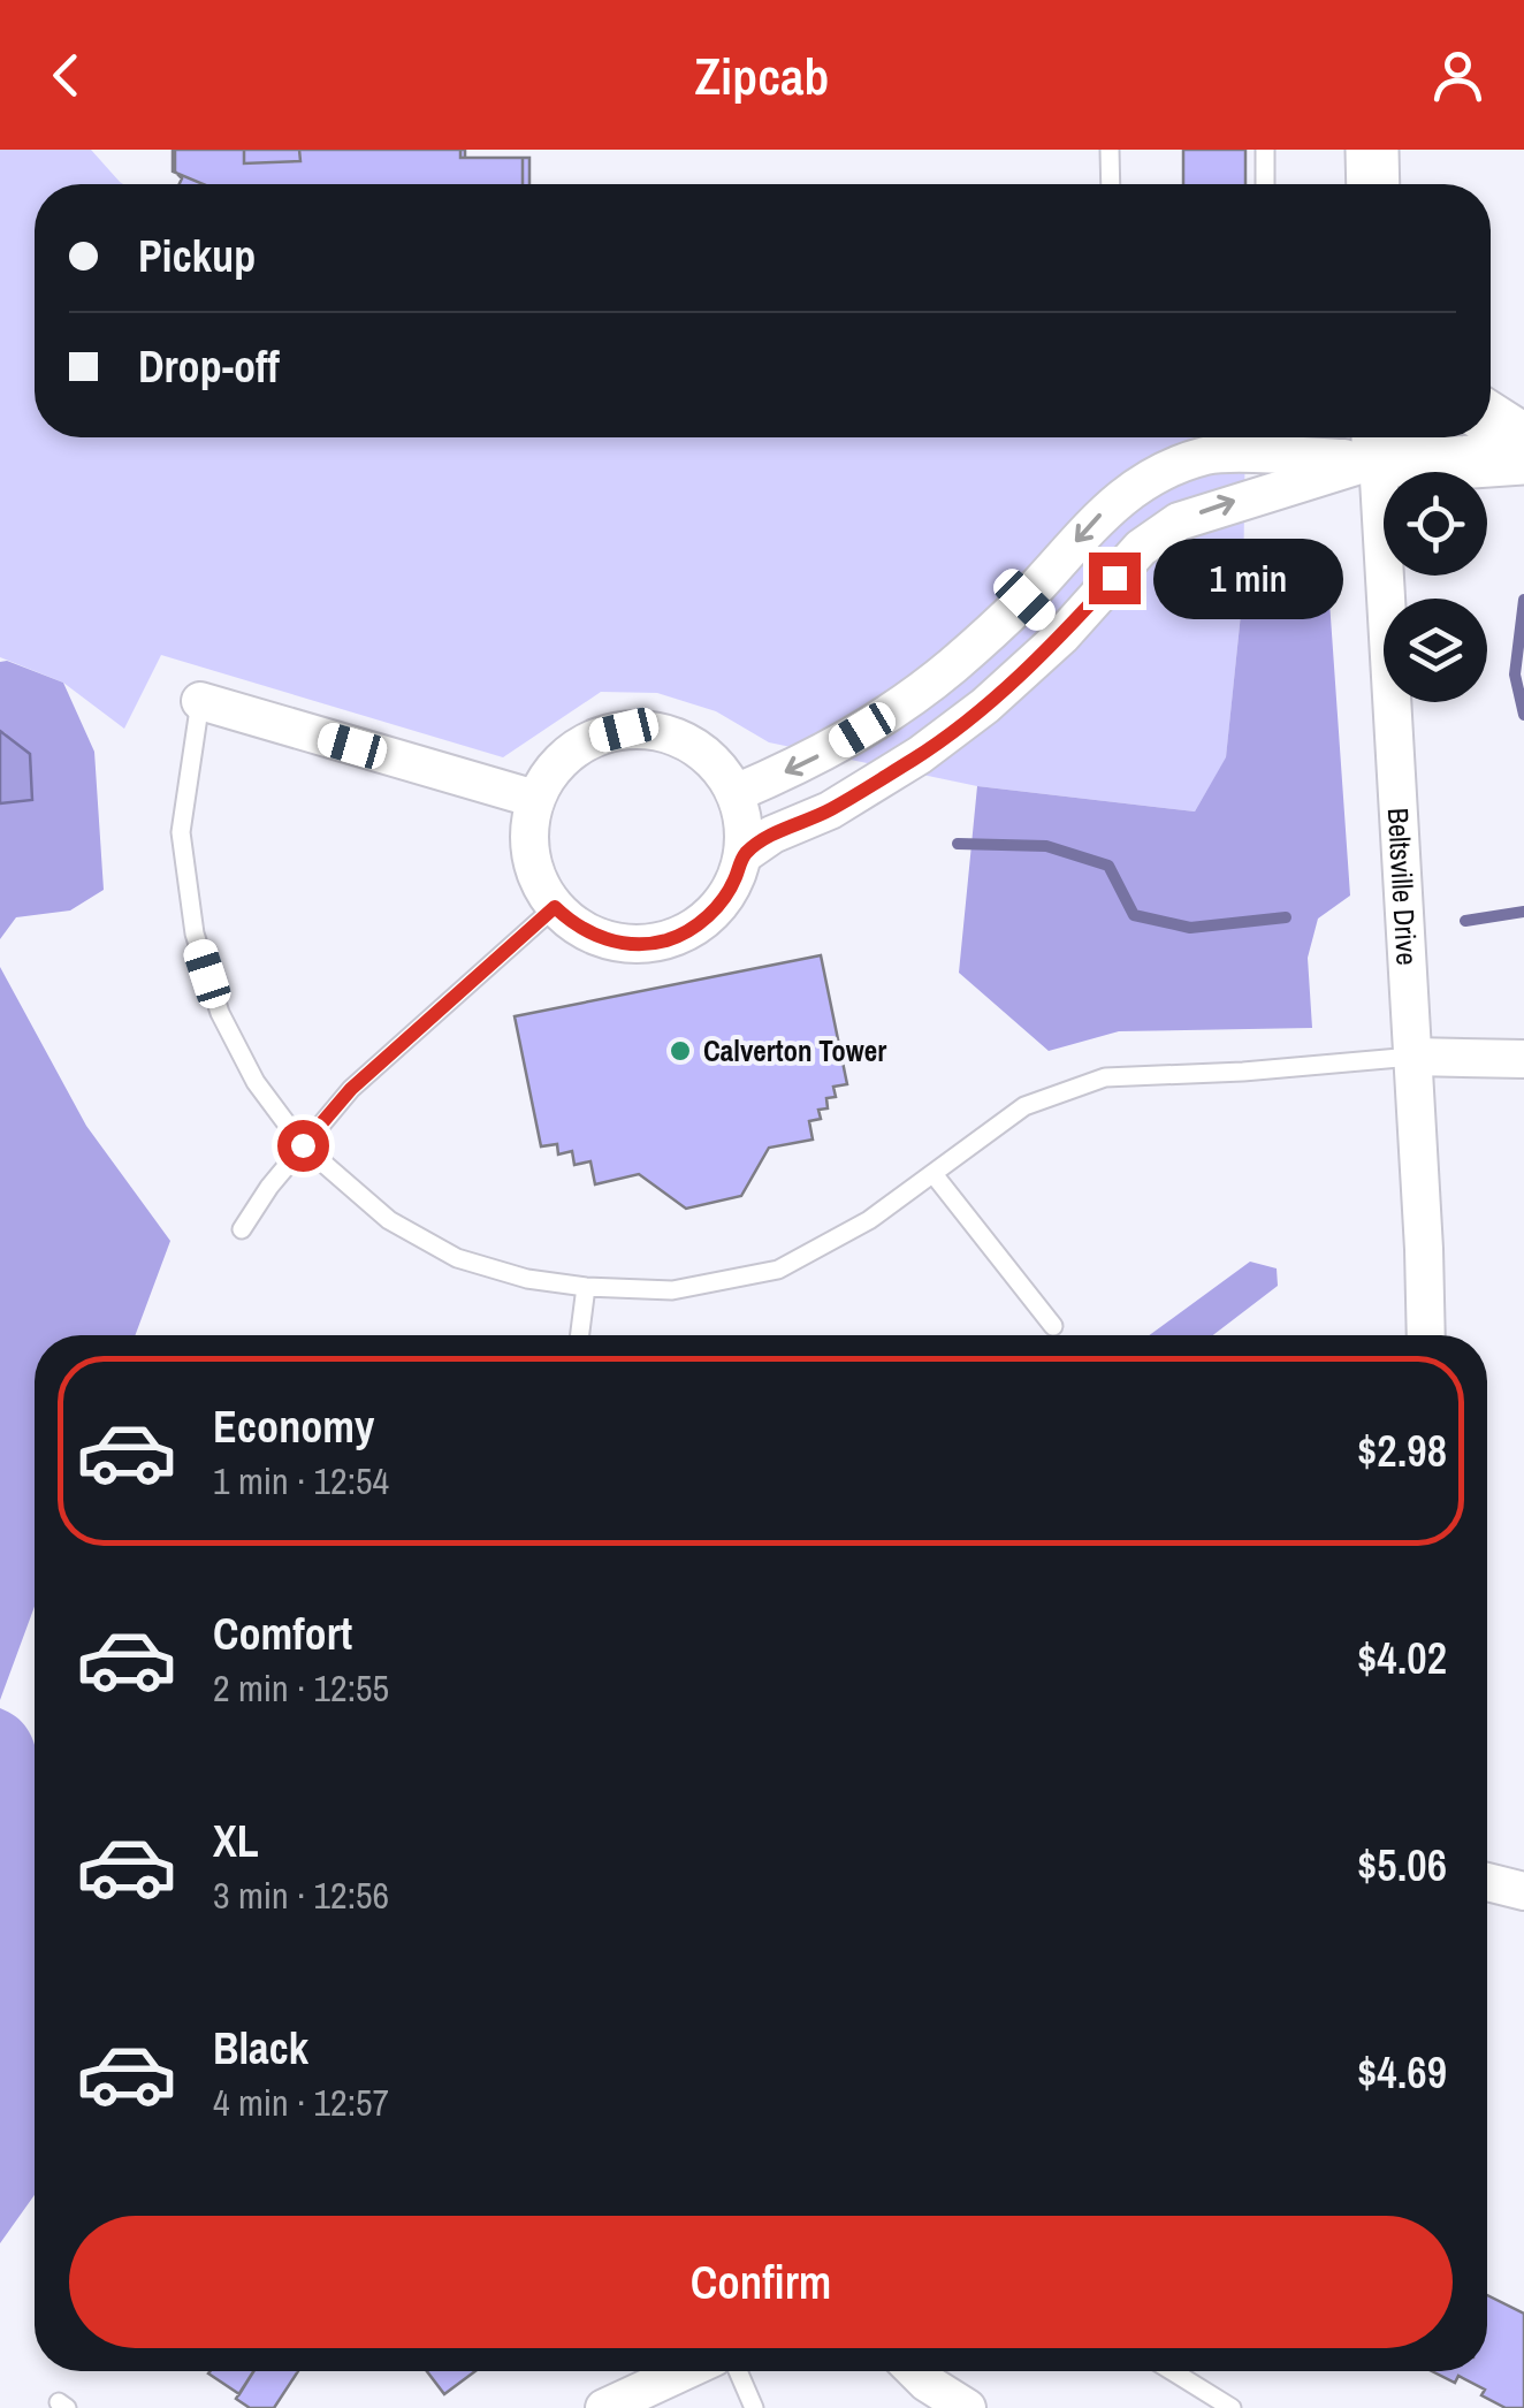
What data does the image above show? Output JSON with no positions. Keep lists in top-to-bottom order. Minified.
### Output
{"streets":{"street":["Beltsville Drive"]},"places":["Calverton Tower"],"page":{"header":"Zipcab","banner":["Pickup","Drop-off"],"bubble":"1 min","list":[{"name":"Economy","note":"1 min · 12:54","value":"$2.98"},{"name":"Comfort","note":"2 min · 12:55","value":"$4.02"},{"name":"XL","note":"3 min · 12:56","value":"$5.06"},{"name":"Black","note":"4 min · 12:57","value":"$4.69"}],"buttons":"Confirm"}}
